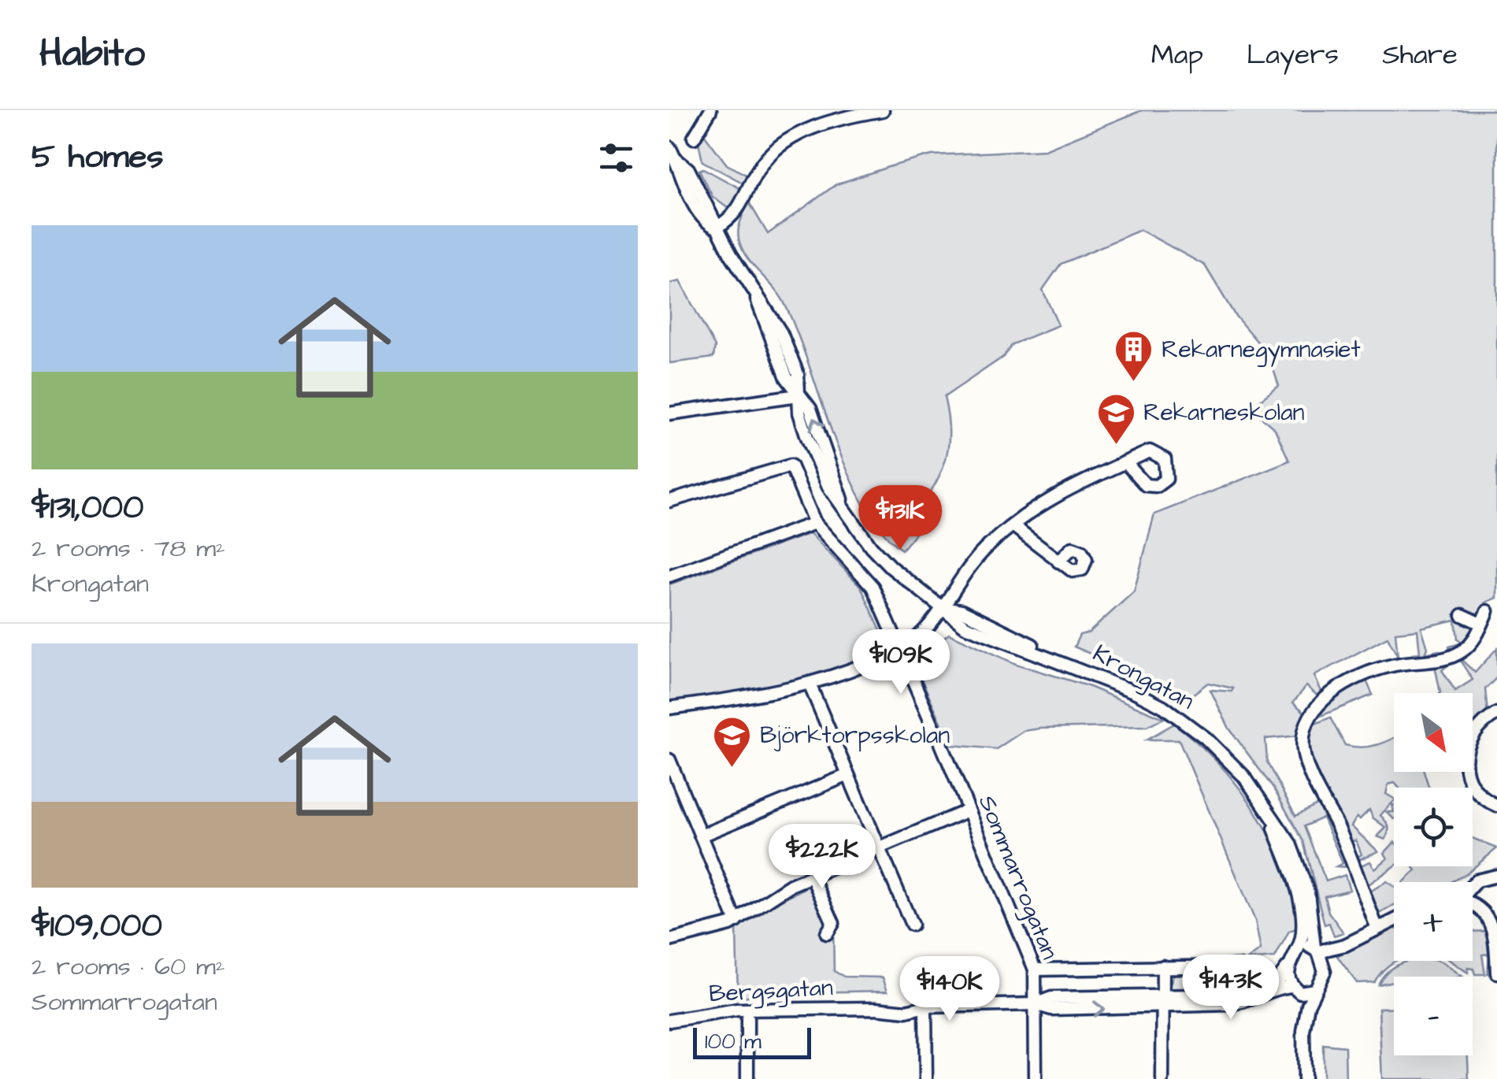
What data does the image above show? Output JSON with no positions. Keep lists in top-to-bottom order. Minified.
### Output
{"streets":{"street":["Krongatan","Sommarrogatan","Bergsgatan"]},"crossings":[["Krongatan","Bergsgatan"],["Sommarrogatan","Bergsgatan"]],"places":{"building":["Rekarnegymnasiet"],"school or university":["Rekarneskolan","Björktorpsskolan"]},"scale_bar":"100 m","north":"bottom right","page":{"header":"Habito","nav":["Map","Layers","Share"],"heading":"5 homes","list":[{"name":"$131,000","note":"2 rooms · 78 m² · Krongatan"},{"name":"$109,000","note":"2 rooms · 60 m² · Sommarrogatan"}],"price":["$131K","$109K","$222K","$143K","$140K"],"map_buttons":["+","−"],"scale":"100 m"}}
